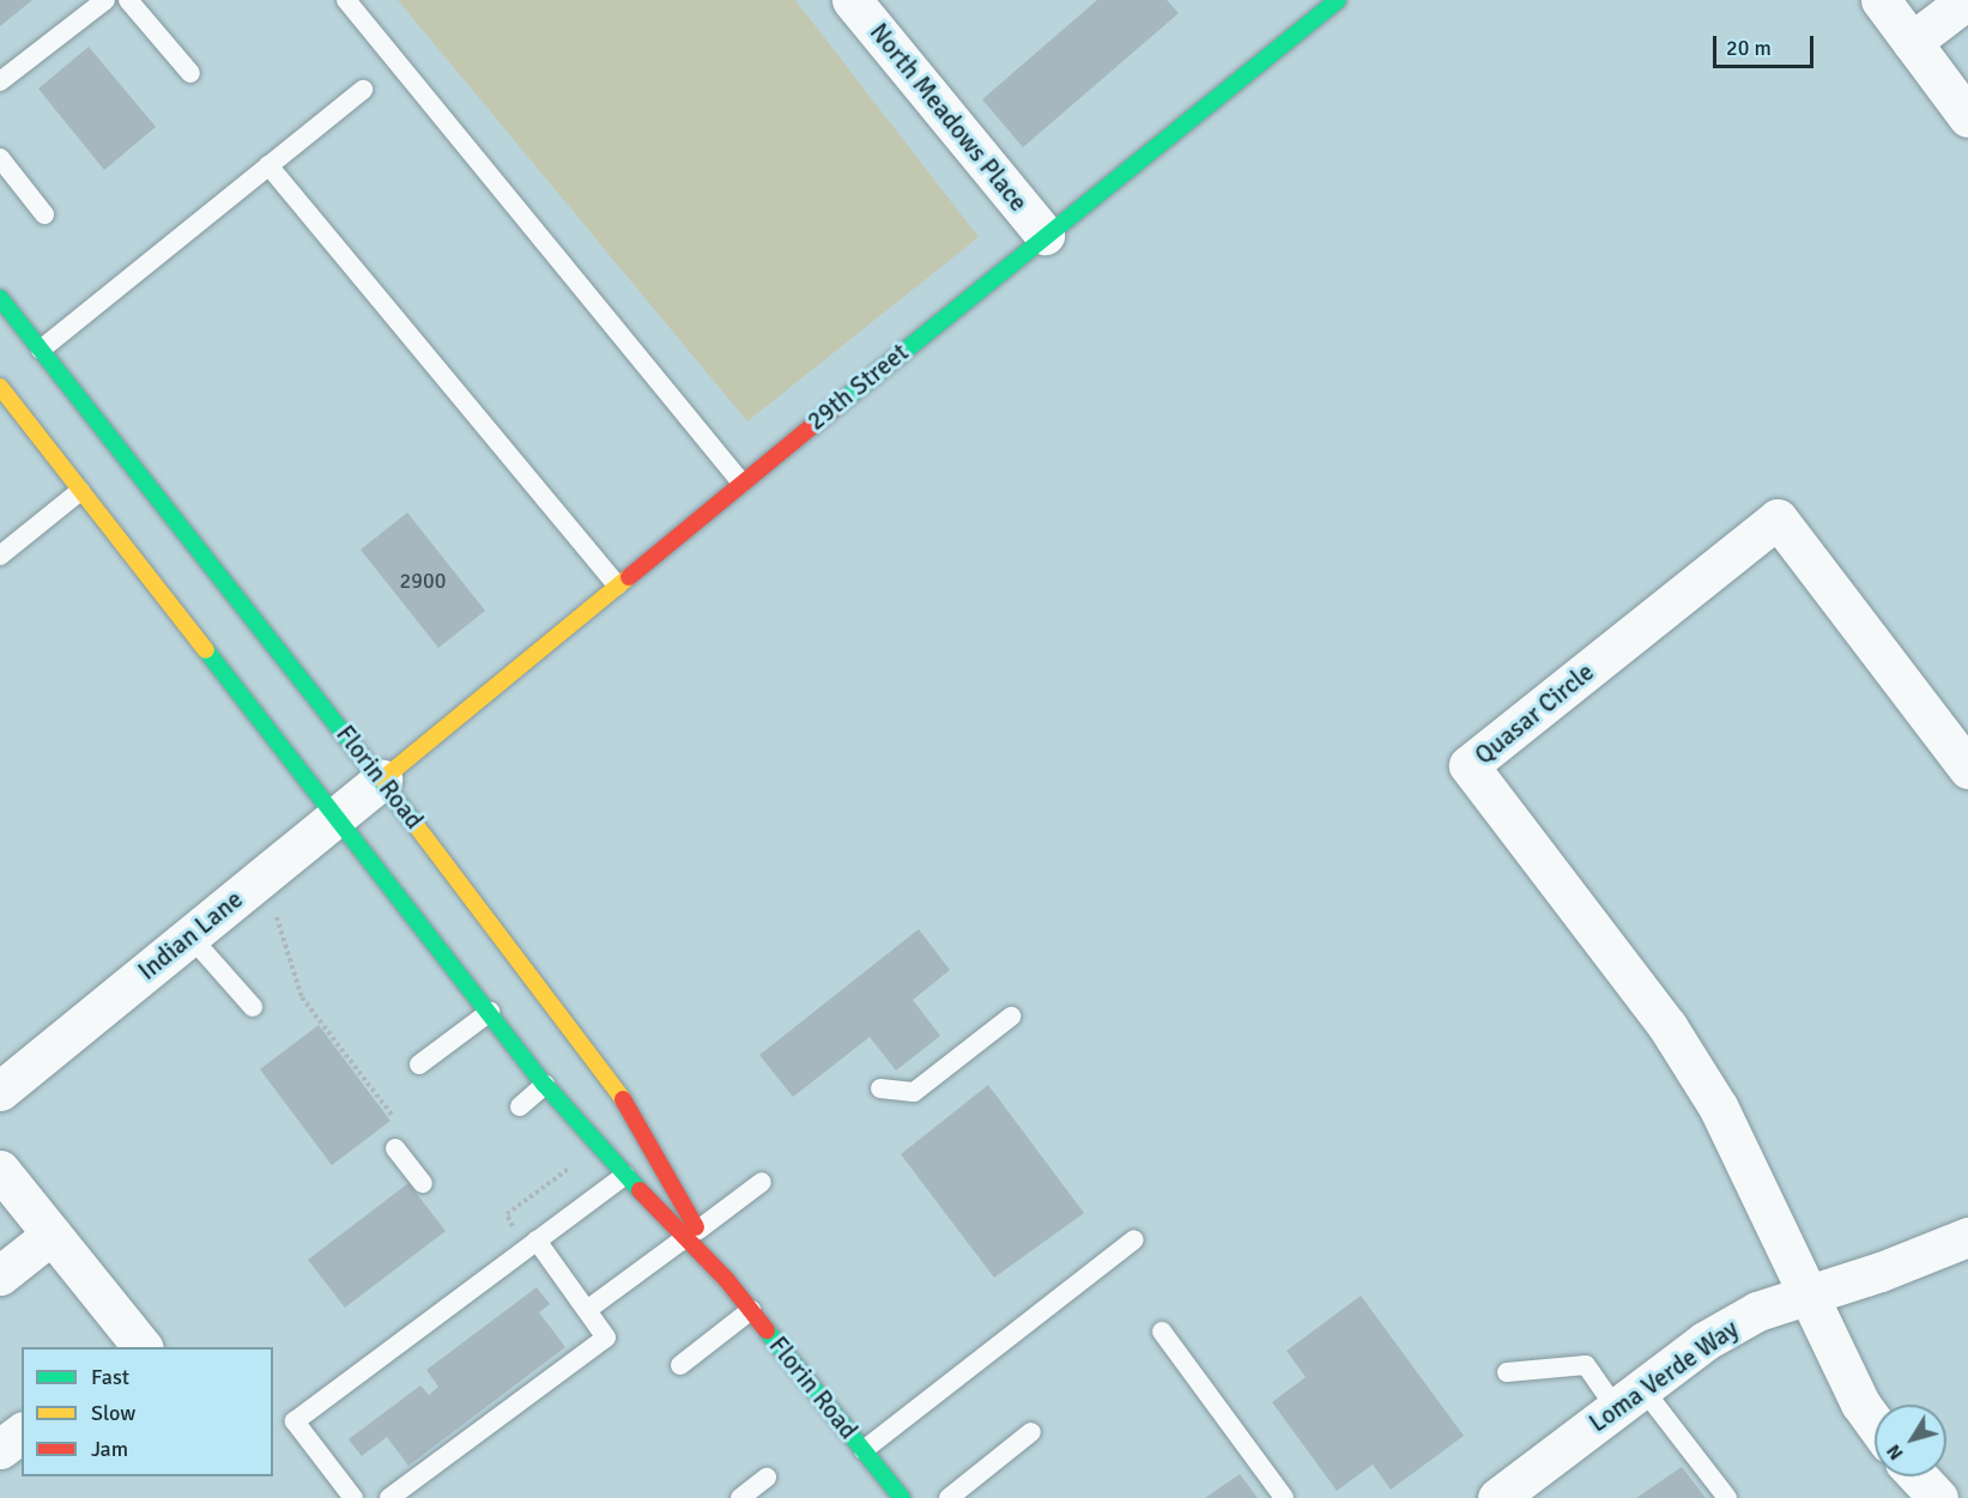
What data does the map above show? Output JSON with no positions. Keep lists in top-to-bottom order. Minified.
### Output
{"streets":{"main road":["29th Street","Florin Road"],"street":["North Meadows Place","Quasar Circle","Indian Lane","Loma Verde Way"]},"crossings":[["North Meadows Place","29th Street"],["29th Street","Florin Road"],["29th Street","Indian Lane"],["Quasar Circle","Loma Verde Way"],["Florin Road","Indian Lane"]],"house_numbers":["2900"],"legend":["Fast","Slow","Jam"],"scale_bar":"20 m","north":"bottom left"}
